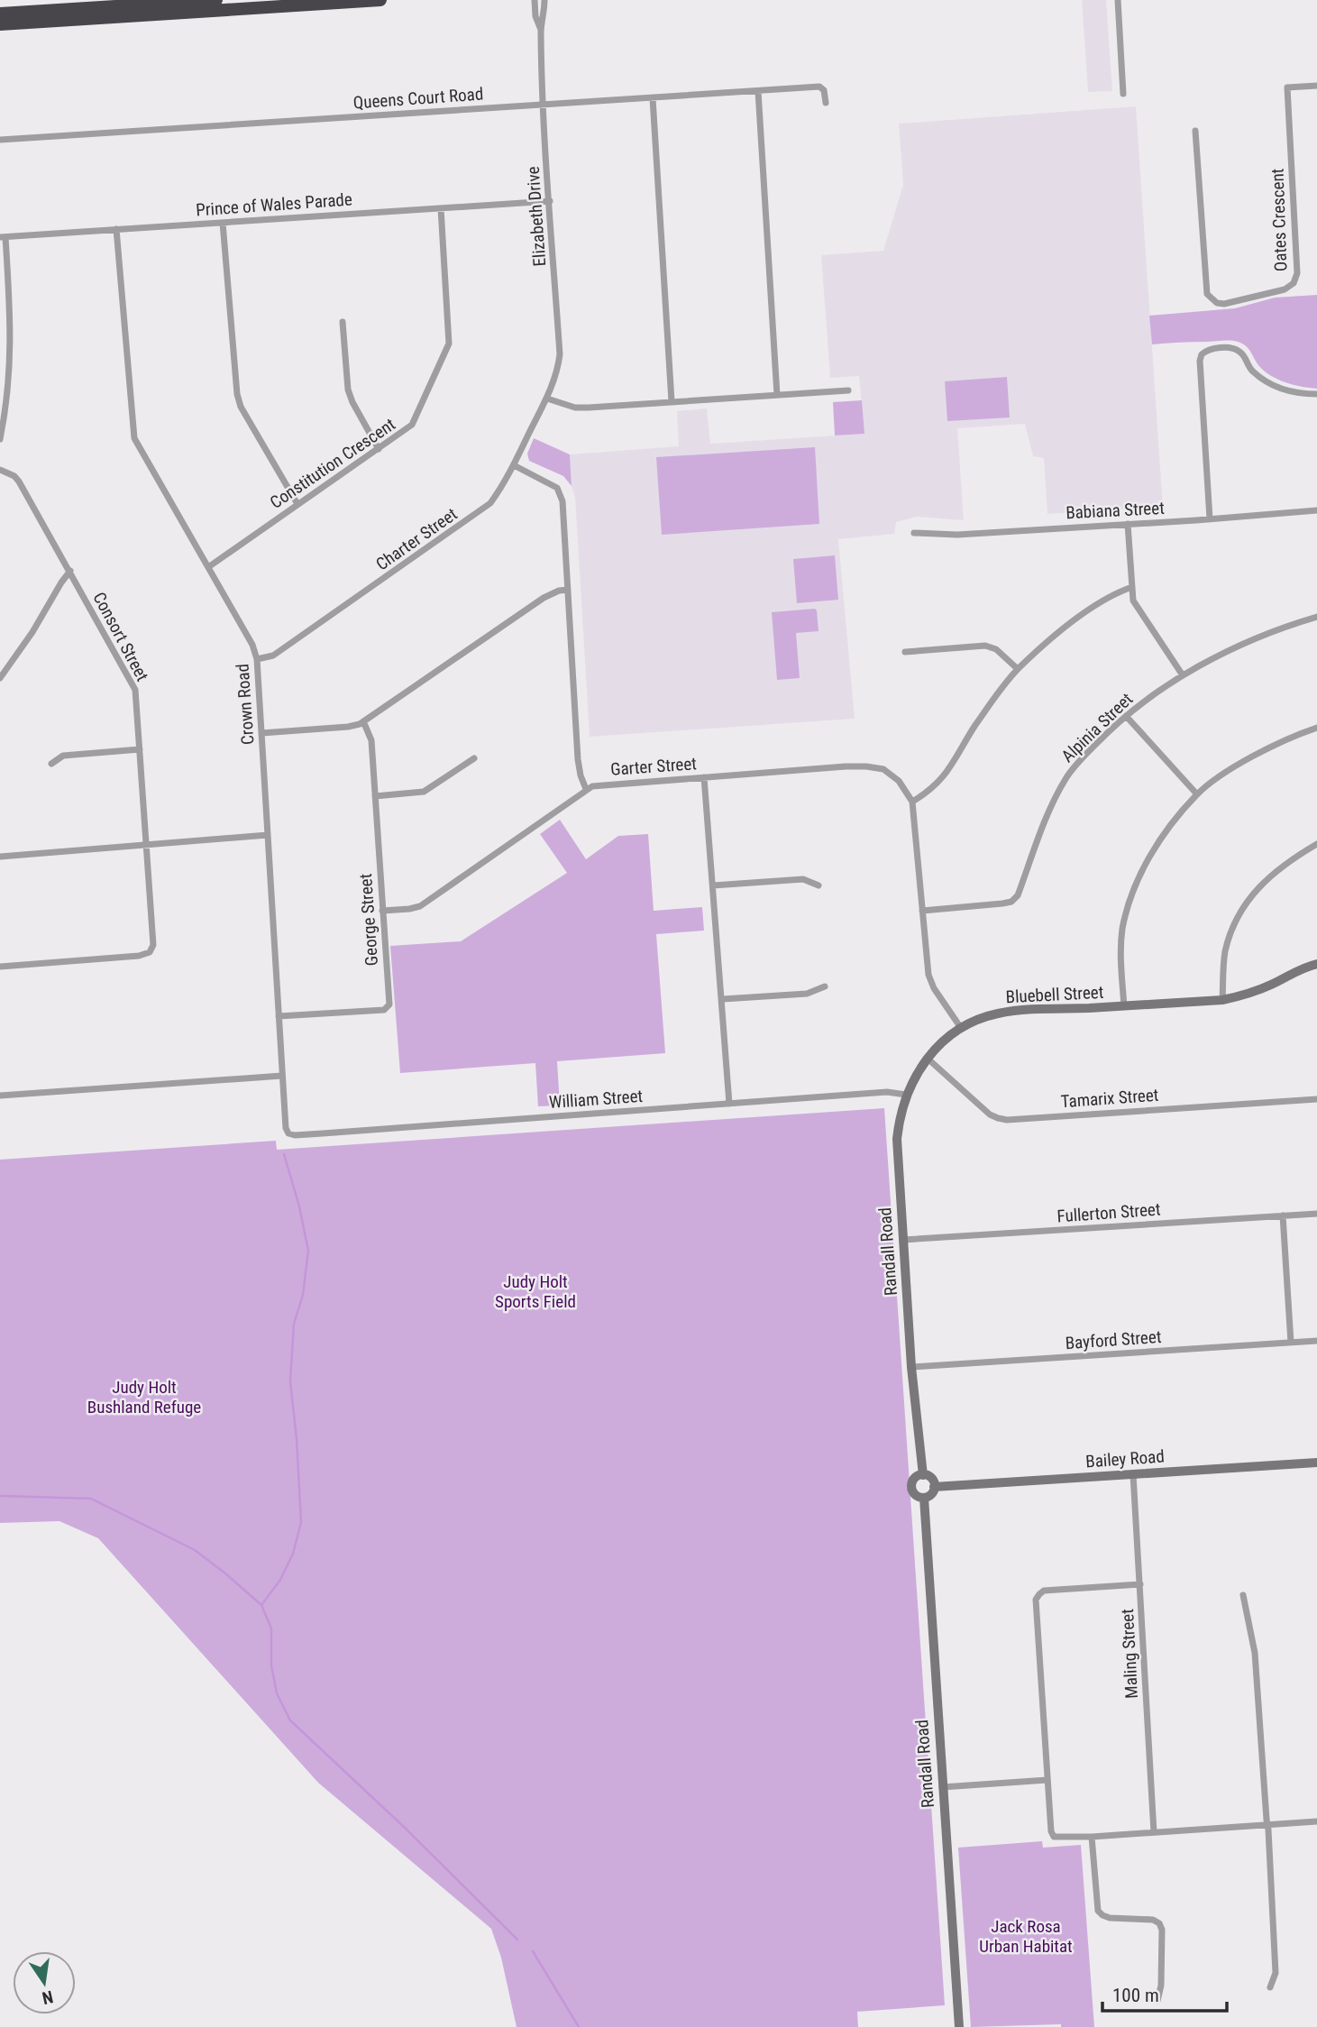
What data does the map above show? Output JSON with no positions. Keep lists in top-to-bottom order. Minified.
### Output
{"streets":{"street":["Queens Court Road","Prince of Wales Parade","Elizabeth Drive","Oates Crescent","Constitution Crescent","Babiana Street","Charter Street","Consort Street","Crown Road","Alpinia Street","Garter Street","George Street","Bluebell Street","Tamarix Street","William Street","Fullerton Street","Randall Road","Bayford Street","Bailey Road","Maling Street"]},"crossings":[["Queens Court Road","Elizabeth Drive"],["Prince of Wales Parade","Elizabeth Drive"],["Prince of Wales Parade","Constitution Crescent"],["Prince of Wales Parade","Crown Road"],["Elizabeth Drive","Charter Street"],["Constitution Crescent","Crown Road"],["Charter Street","Crown Road"],["Crown Road","George Street"],["Crown Road","William Street"],["Garter Street","George Street"],["Bluebell Street","Tamarix Street"],["Bluebell Street","William Street"],["Bluebell Street","Randall Road"],["Fullerton Street","Randall Road"],["Randall Road","Bayford Street"],["Randall Road","Bailey Road"],["Bailey Road","Maling Street"]],"parks":["Judy Holt Sports Field","Judy Holt Bushland Refuge","Jack Rosa Urban Habitat"],"scale_bar":"100 m","north":"bottom"}
